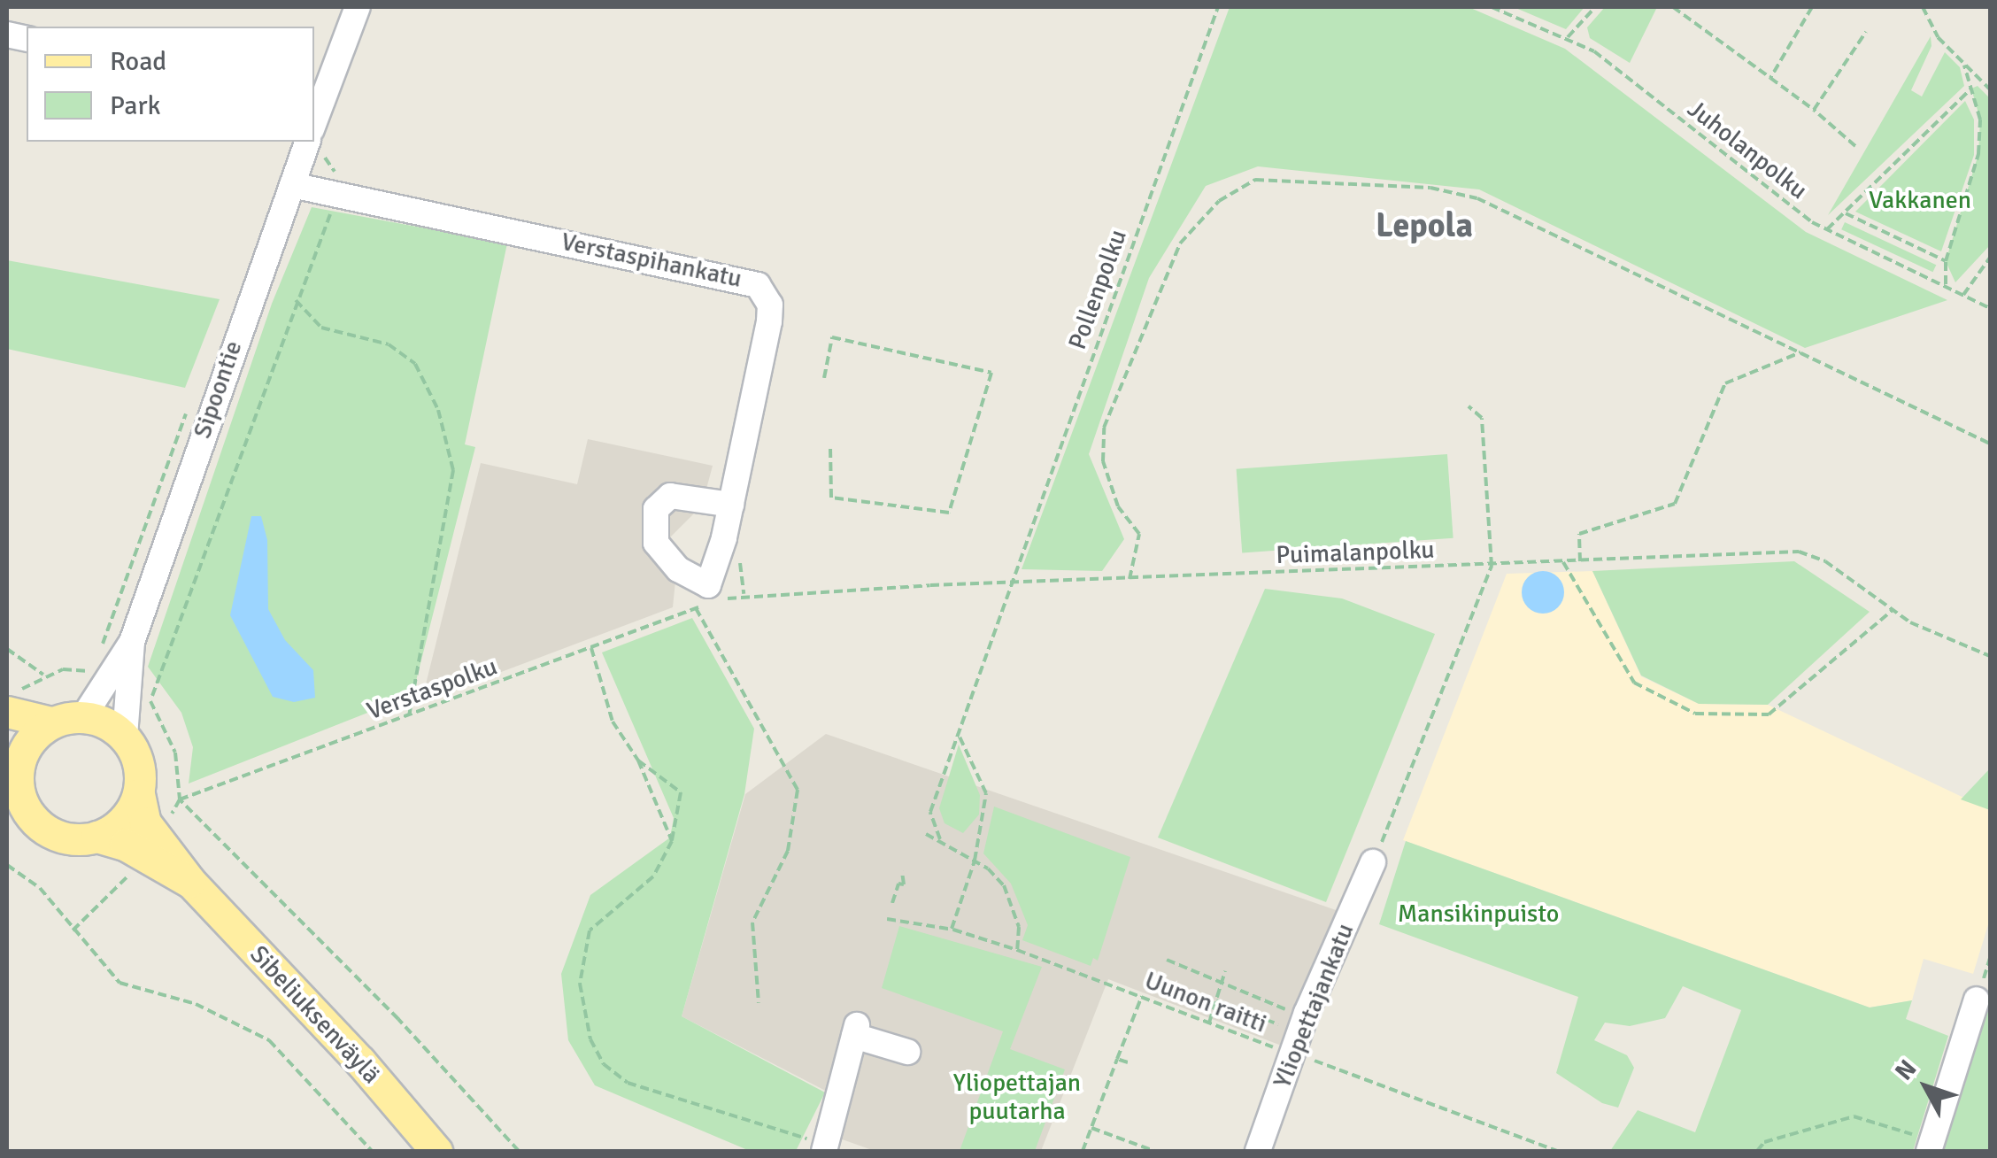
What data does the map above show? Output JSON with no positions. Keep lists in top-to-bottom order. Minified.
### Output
{"streets":{"main road":["Sibeliuksenväylä"],"street":["Verstaspihankatu","Sipoontie","Yliopettajankatu"],"path":["Juholanpolku","Pollenpolku","Puimalanpolku","Verstaspolku","Uunon raitti"]},"crossings":[["Verstaspihankatu","Sipoontie"],["Pollenpolku","Puimalanpolku"],["Sipoontie","Sibeliuksenväylä"],["Puimalanpolku","Verstaspolku"],["Uunon raitti","Yliopettajankatu"]],"districts":["Lepola"],"parks":["Vakkanen","Mansikinpuisto","Yliopettajan puutarha"],"legend":["Road","Park"],"north":"top left"}
